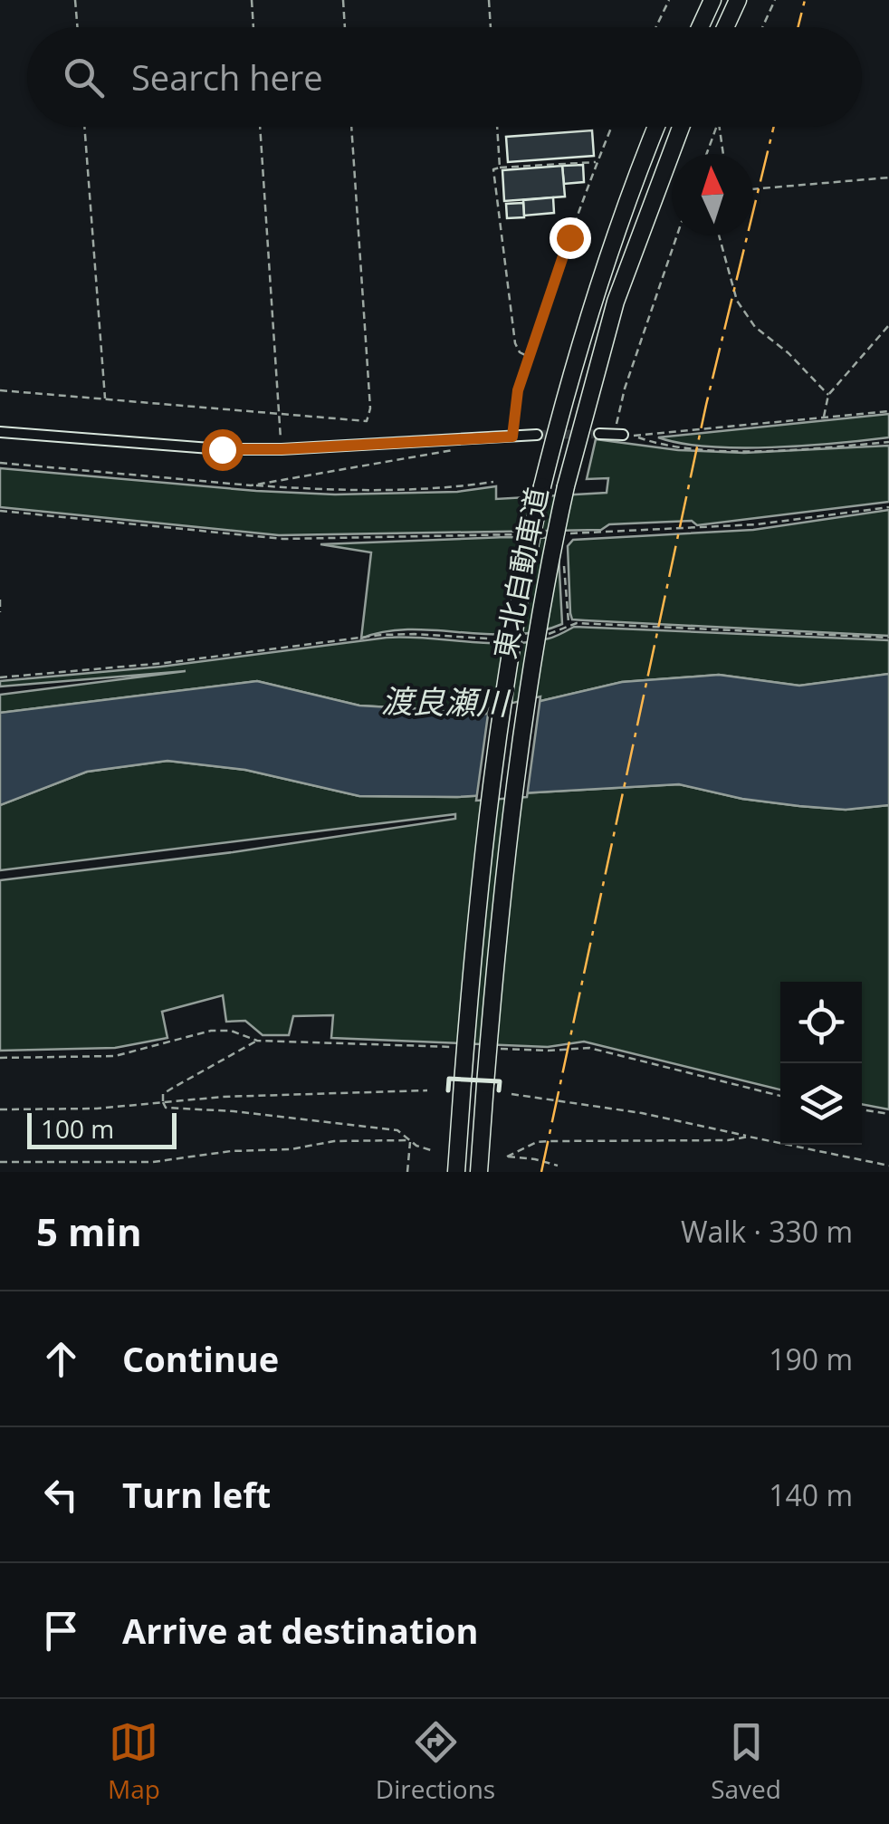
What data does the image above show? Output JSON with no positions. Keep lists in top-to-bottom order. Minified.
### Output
{"streets":{"highway":["東北自動車道"]},"water":["渡良瀬川"],"scale_bar":"100 m","north":"top","page":{"search":"Search here","scale":"100 m","heading":["5 min","Walk · 330 m"],"list":[["Continue","190 m"],["Turn left","140 m"],"Arrive at destination"],"nav":["Map","Directions","Saved"]}}
